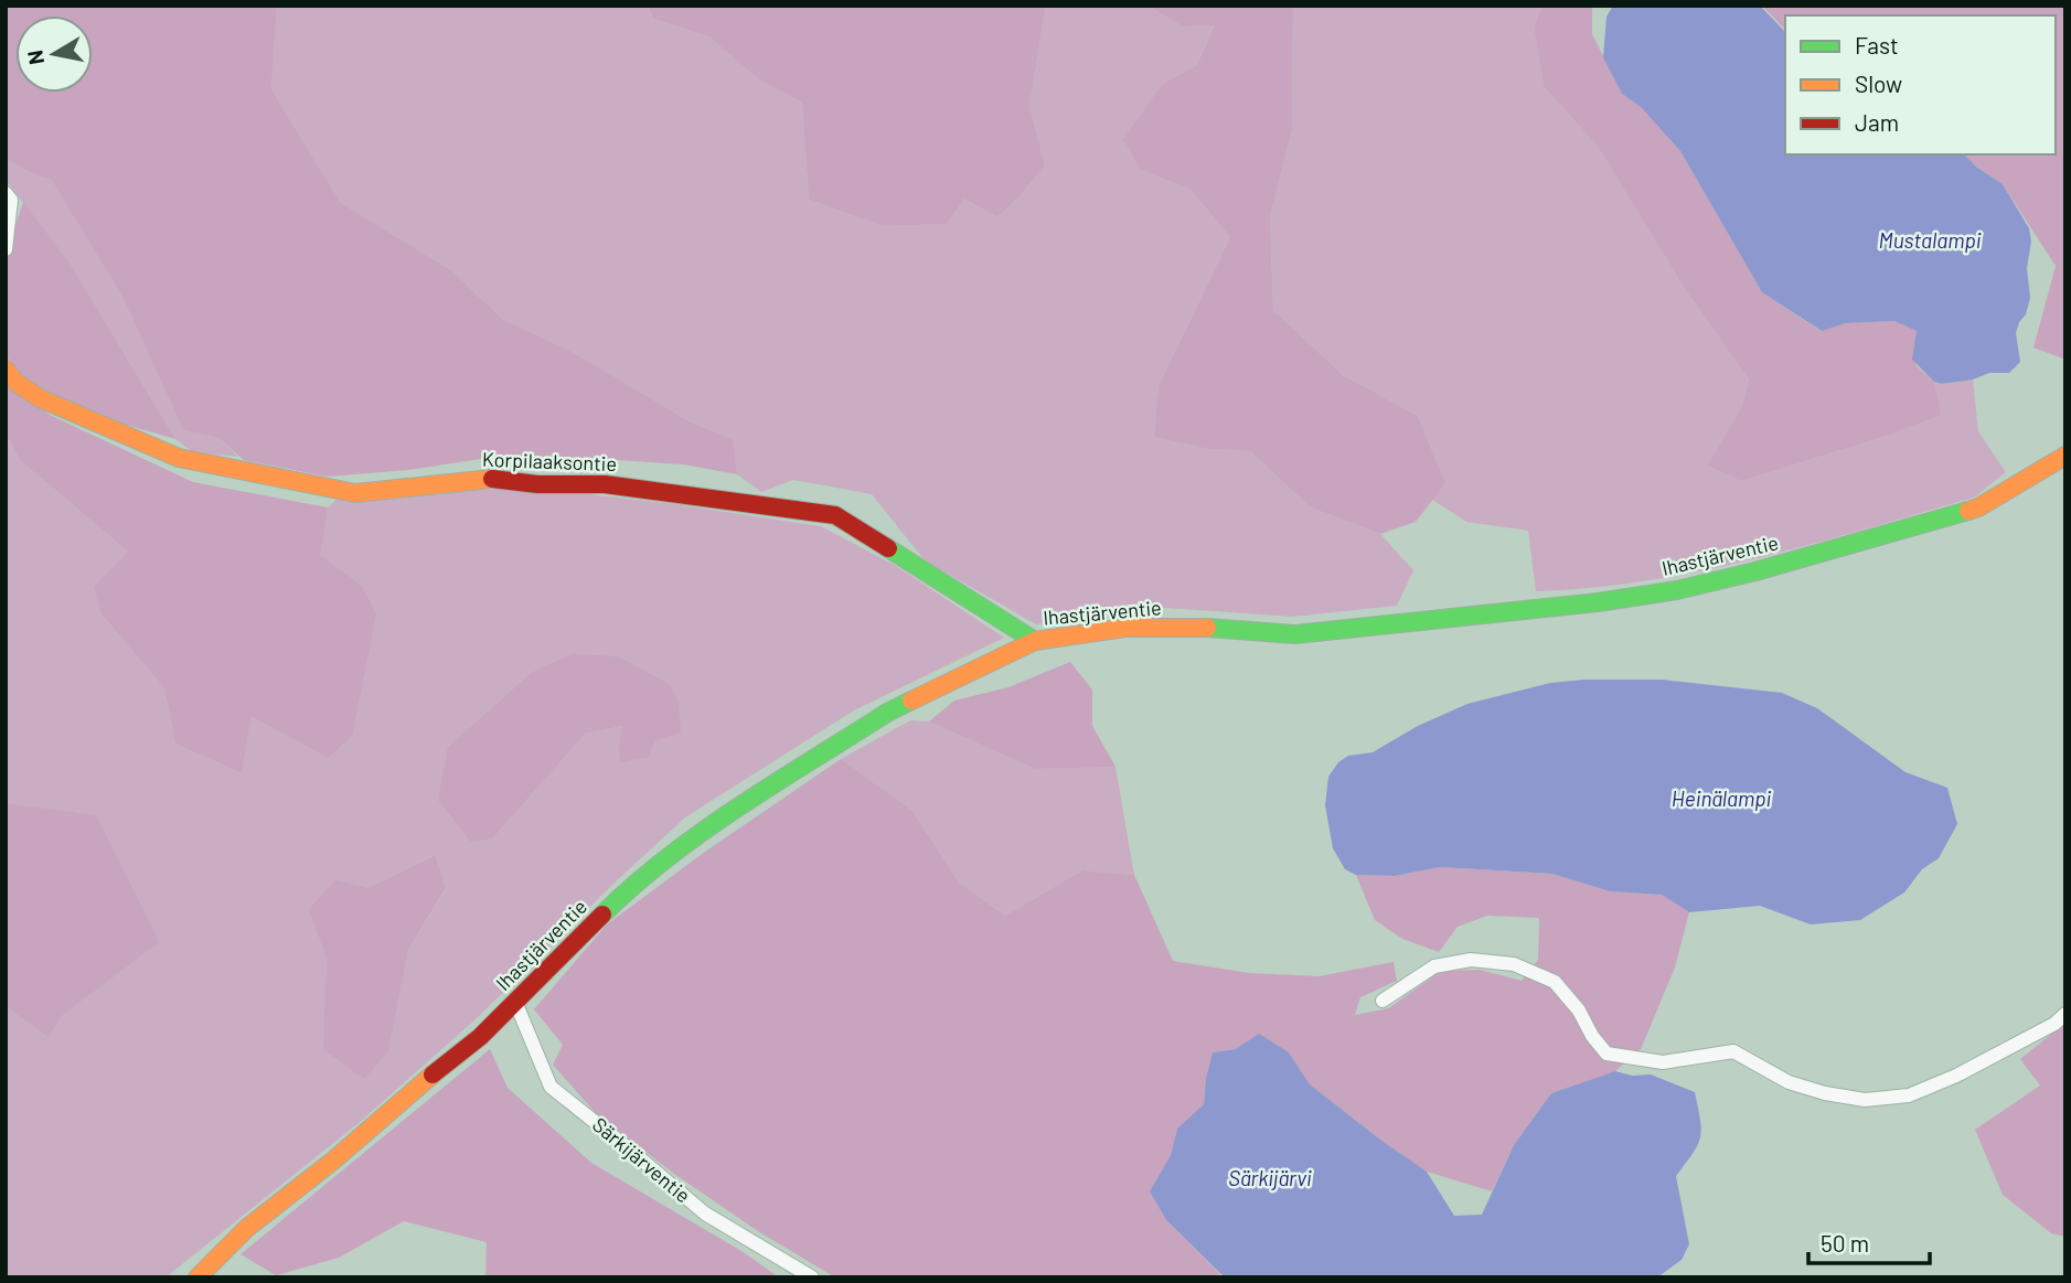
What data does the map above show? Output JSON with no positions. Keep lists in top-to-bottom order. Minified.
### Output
{"streets":{"street":["Korpilaaksontie","Ihastjärventie","Särkijärventie"]},"crossings":[["Korpilaaksontie","Ihastjärventie"],["Ihastjärventie","Särkijärventie"]],"water":["Mustalampi","Heinälampi","Särkijärvi"],"legend":["Fast","Slow","Jam"],"scale_bar":"50 m","north":"left"}
